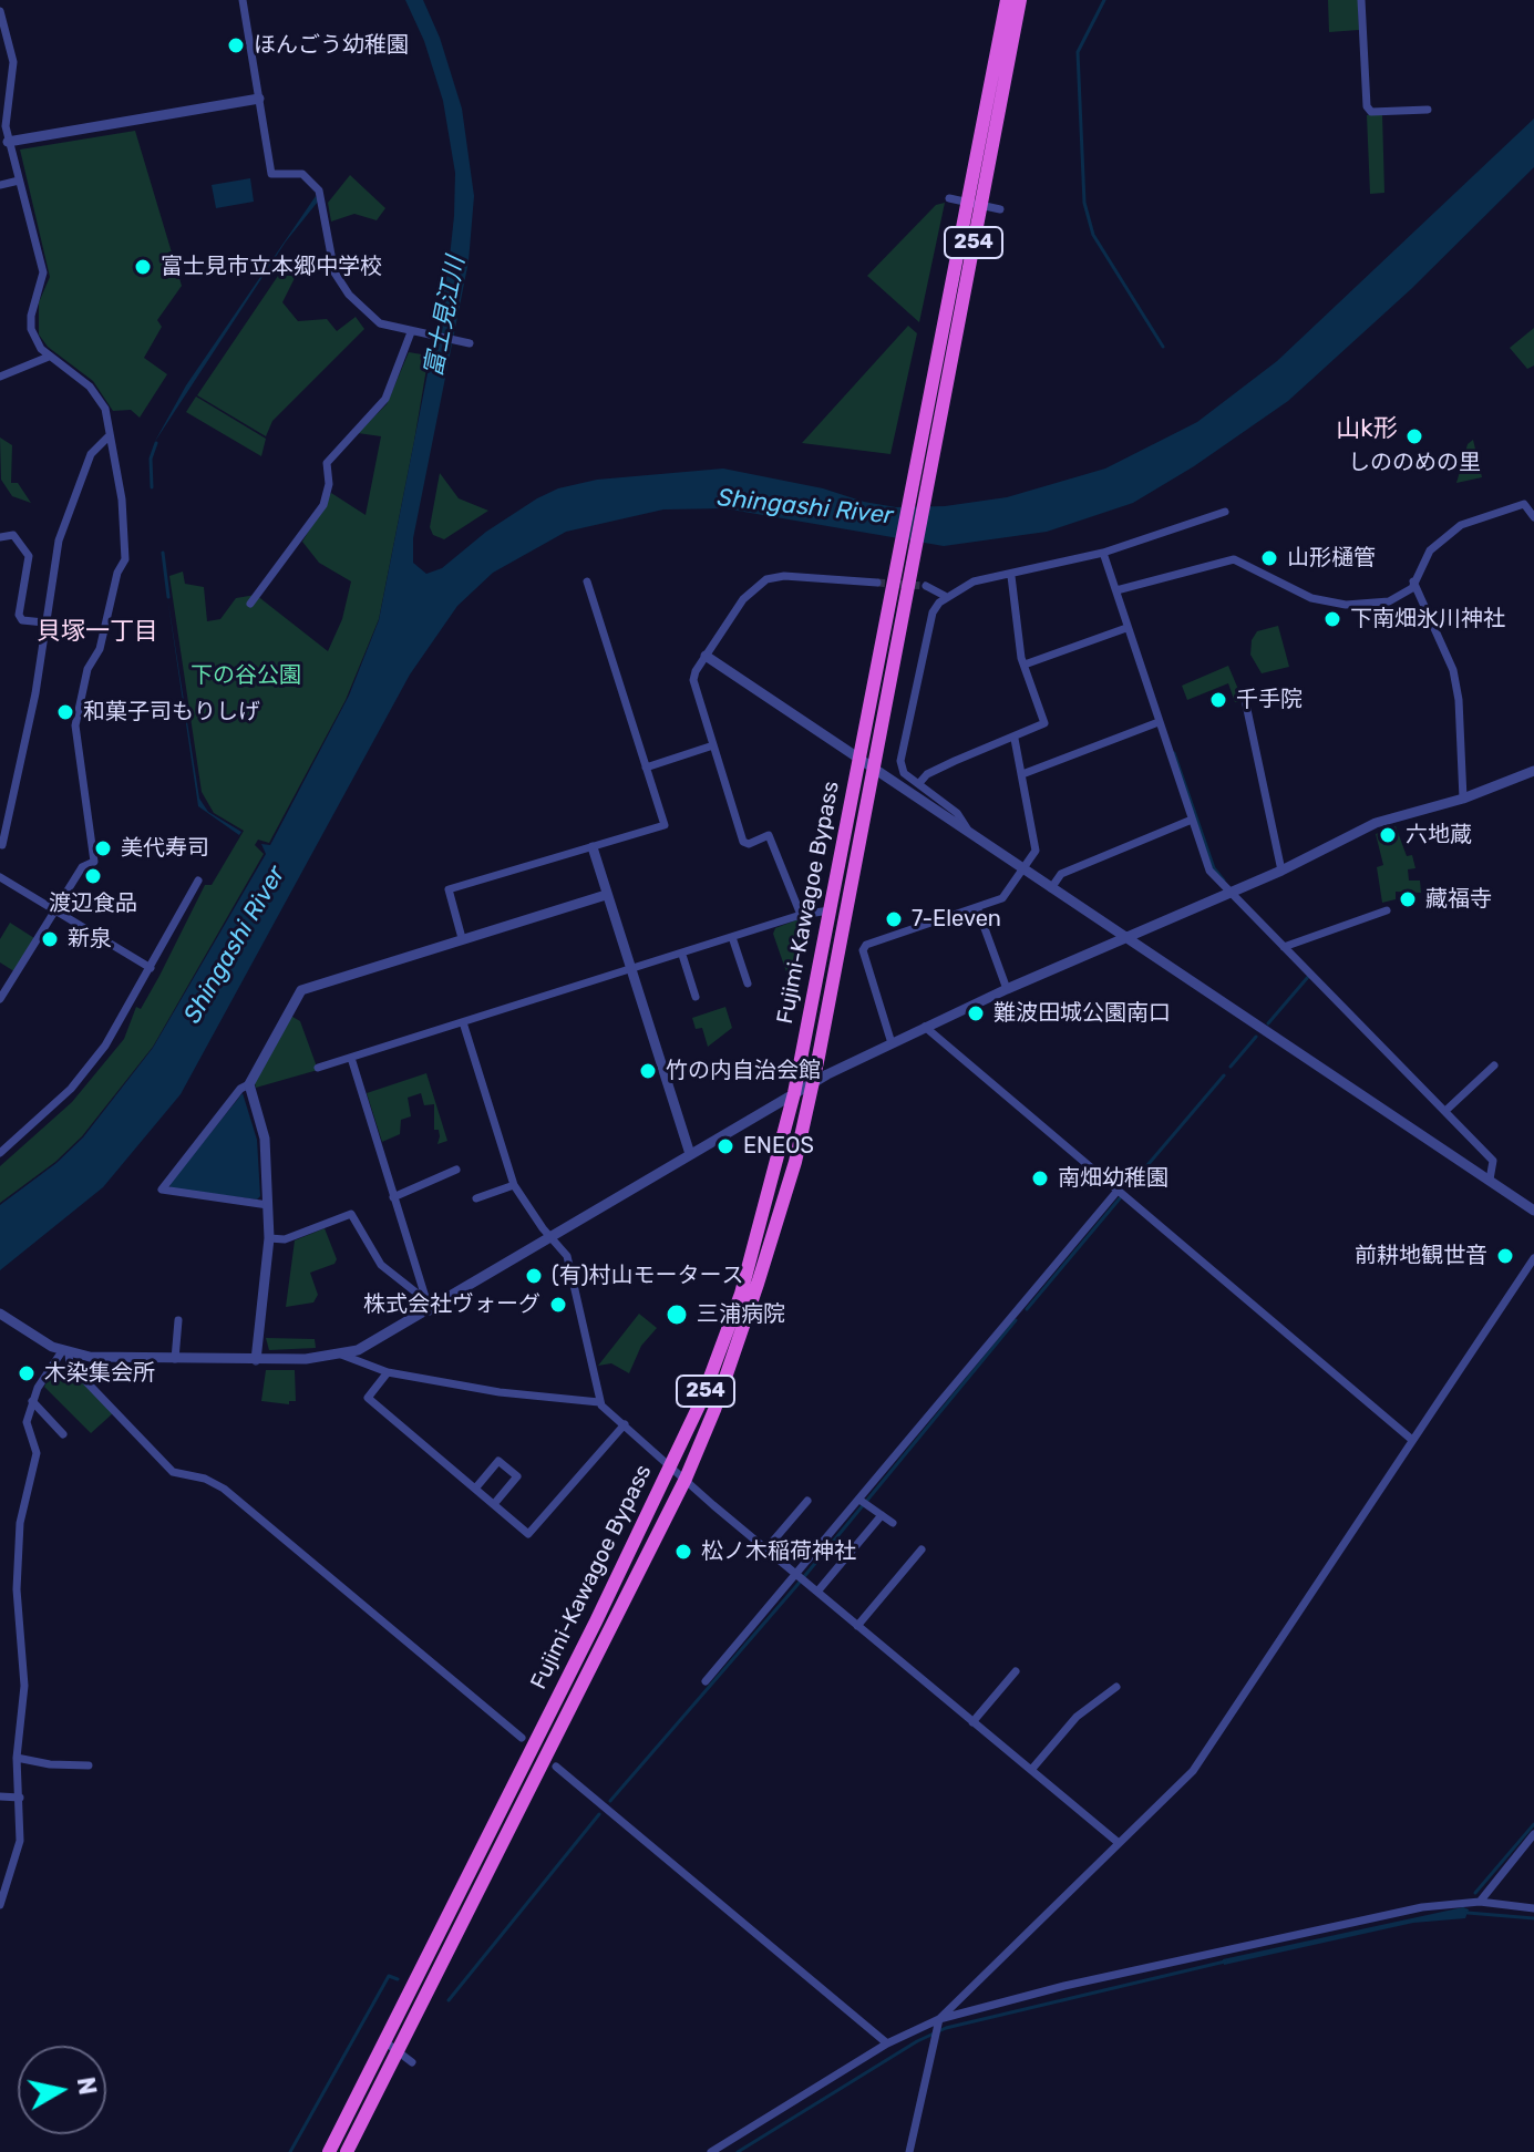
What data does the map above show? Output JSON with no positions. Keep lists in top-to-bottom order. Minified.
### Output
{"streets":{"highway":["254","Fujimi-Kawagoe Bypass"]},"districts":["山k形","貝塚一丁目"],"water":["富士見江川","Shingashi River"],"parks":["下の谷公園"],"places":["ほんごう幼稚園","富士見市立本郷中学校","しののめの里","山形樋管","下南畑氷川神社","千手院","和菓子司もりしげ","六地蔵","美代寿司","渡辺食品","藏福寺","7-Eleven","新泉","難波田城公園南口","竹の内自治会館","ENEOS","南畑幼稚園","前耕地観世音","(有)村山モータース","株式会社ヴォーグ","三浦病院","木染集会所","松ノ木稲荷神社"],"north":"right"}
